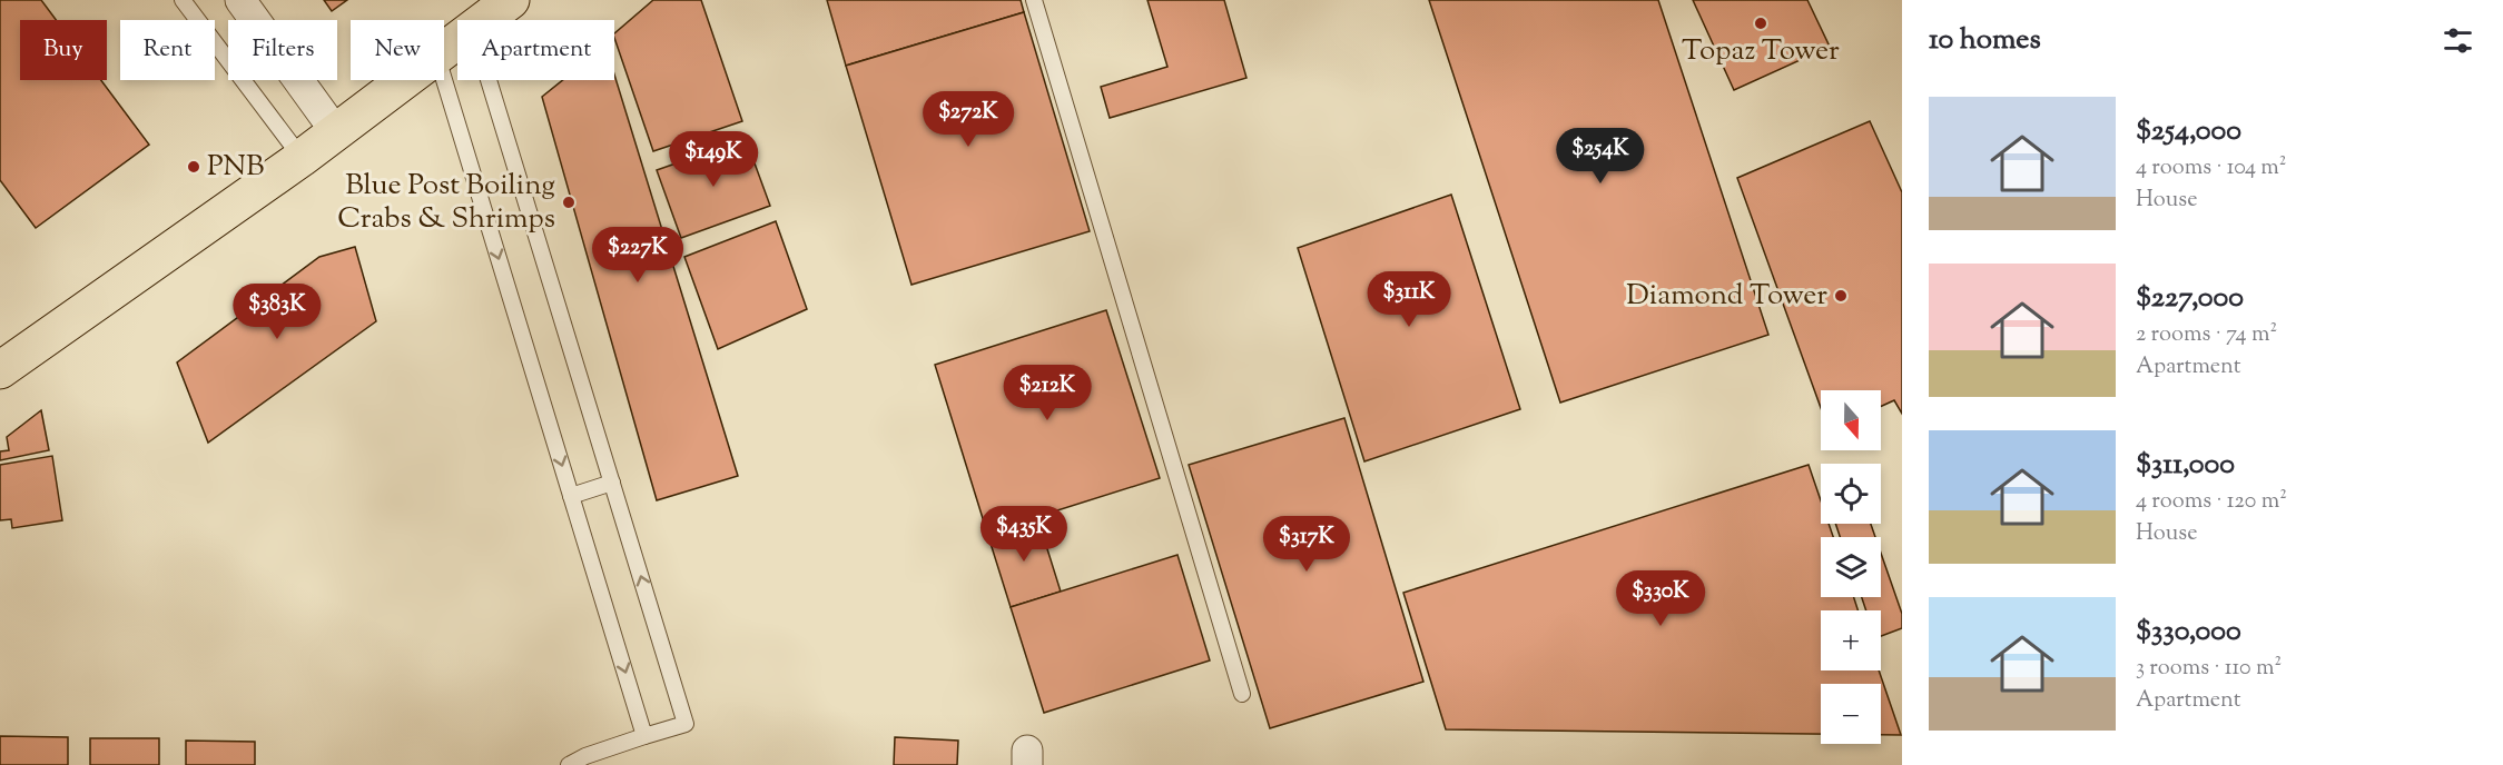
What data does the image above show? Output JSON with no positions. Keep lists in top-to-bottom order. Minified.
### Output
{"places":["Topaz Tower","PNB","Blue Post Boiling Crabs & Shrimps","Diamond Tower"],"north":"bottom","page":{"heading":"10 homes","chip":["Buy","Rent","Filters","New","Apartment"],"list":[{"name":"$254,000","note":"4 rooms · 104 m² · House"},{"name":"$227,000","note":"2 rooms · 74 m² · Apartment"},{"name":"$311,000","note":"4 rooms · 120 m² · House"},{"name":"$330,000","note":"3 rooms · 110 m² · Apartment"}],"price":["$272K","$254K","$149K","$227K","$311K","$383K","$212K","$435K","$317K","$330K"],"map_buttons":["+","−"]}}
